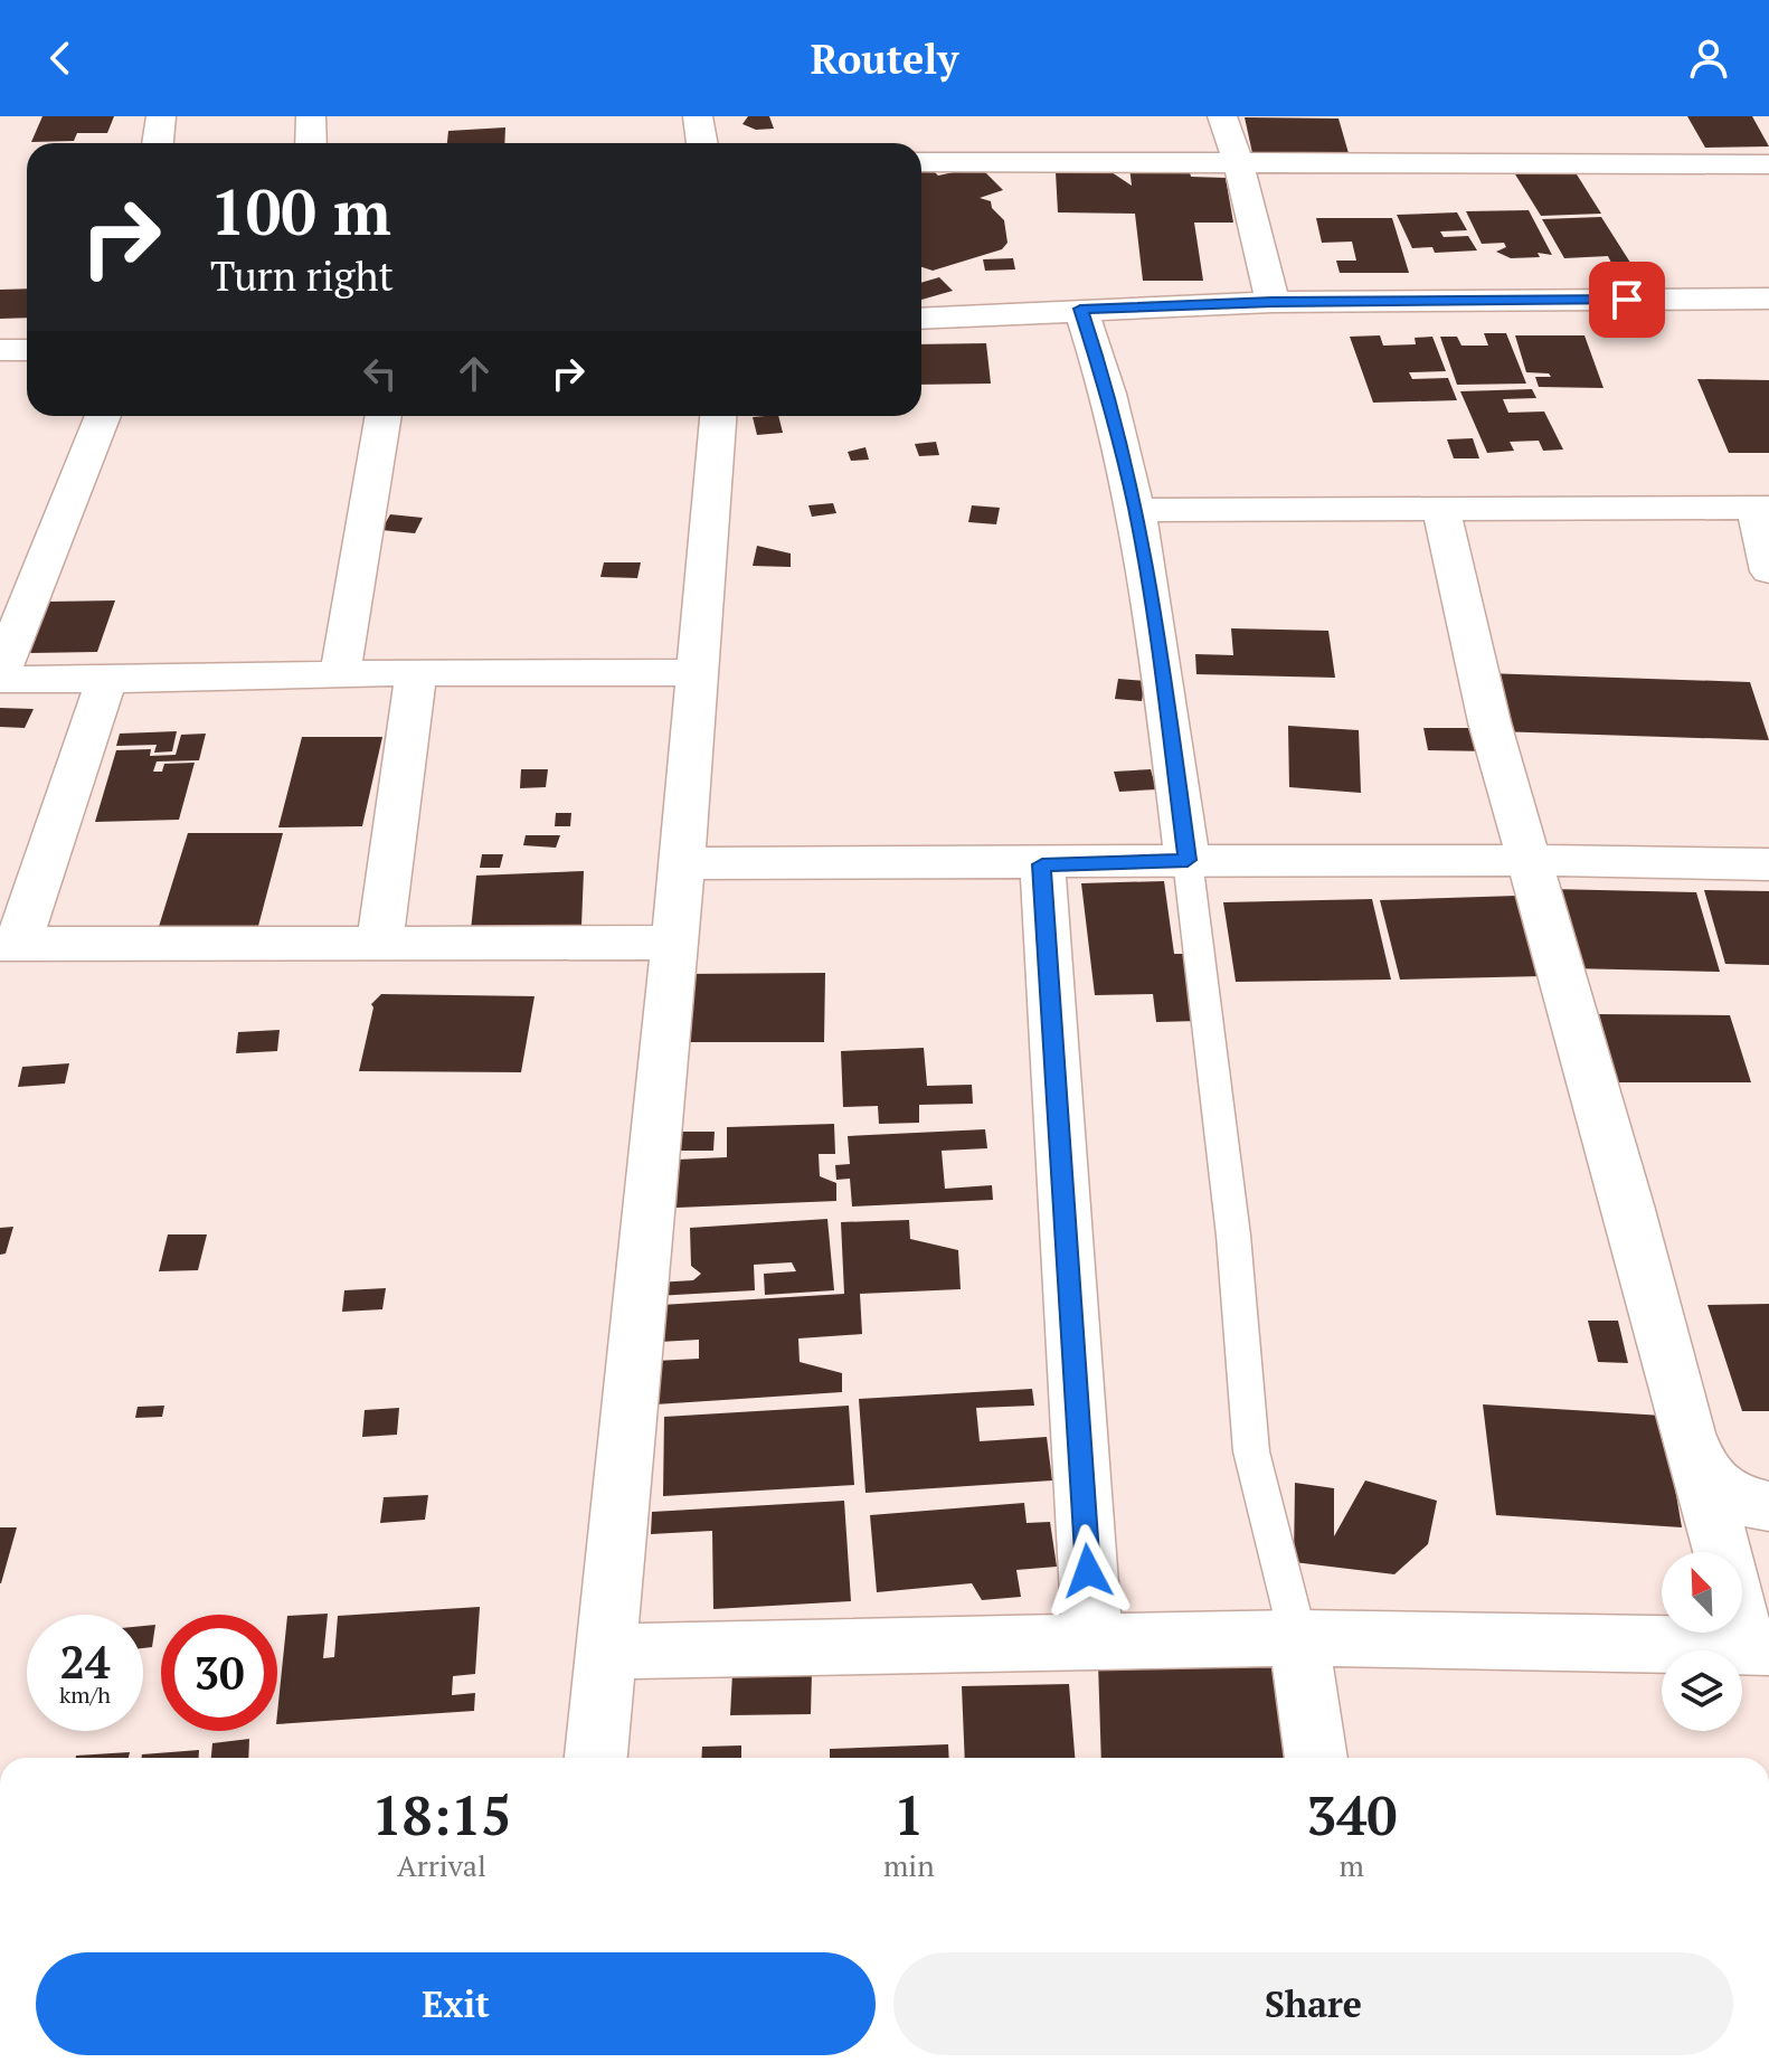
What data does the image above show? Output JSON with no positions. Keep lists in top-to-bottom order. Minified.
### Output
{"north":"top left","page":{"header":"Routely","turn":["100 m","Turn right"],"speed":"24 km/h","limit":"30","eta":["18:15","Arrival","1","min","340","m"],"buttons":["Exit","Share"]}}
